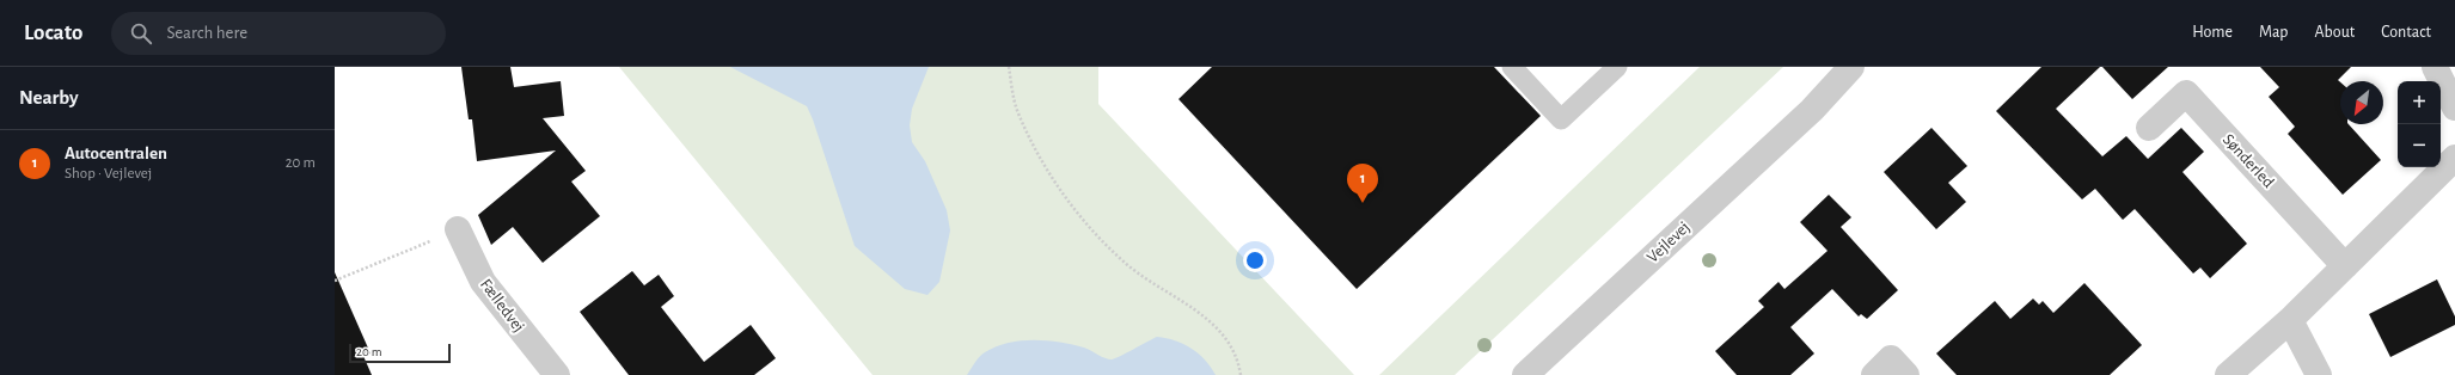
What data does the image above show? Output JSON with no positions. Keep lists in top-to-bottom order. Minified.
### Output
{"streets":{"street":["Sønderled","Vejlevej","Fælledvej"]},"scale_bar":"20 m","north":"bottom left","page":{"header":"Locato","search":"Search here","nav":["Home","Map","About","Contact"],"heading":"Nearby","map_buttons":["+","−"],"list":[{"mark":"1","name":"Autocentralen","note":"Shop · Vejlevej","value":"20 m"}],"pins":"1","scale":"20 m"}}
